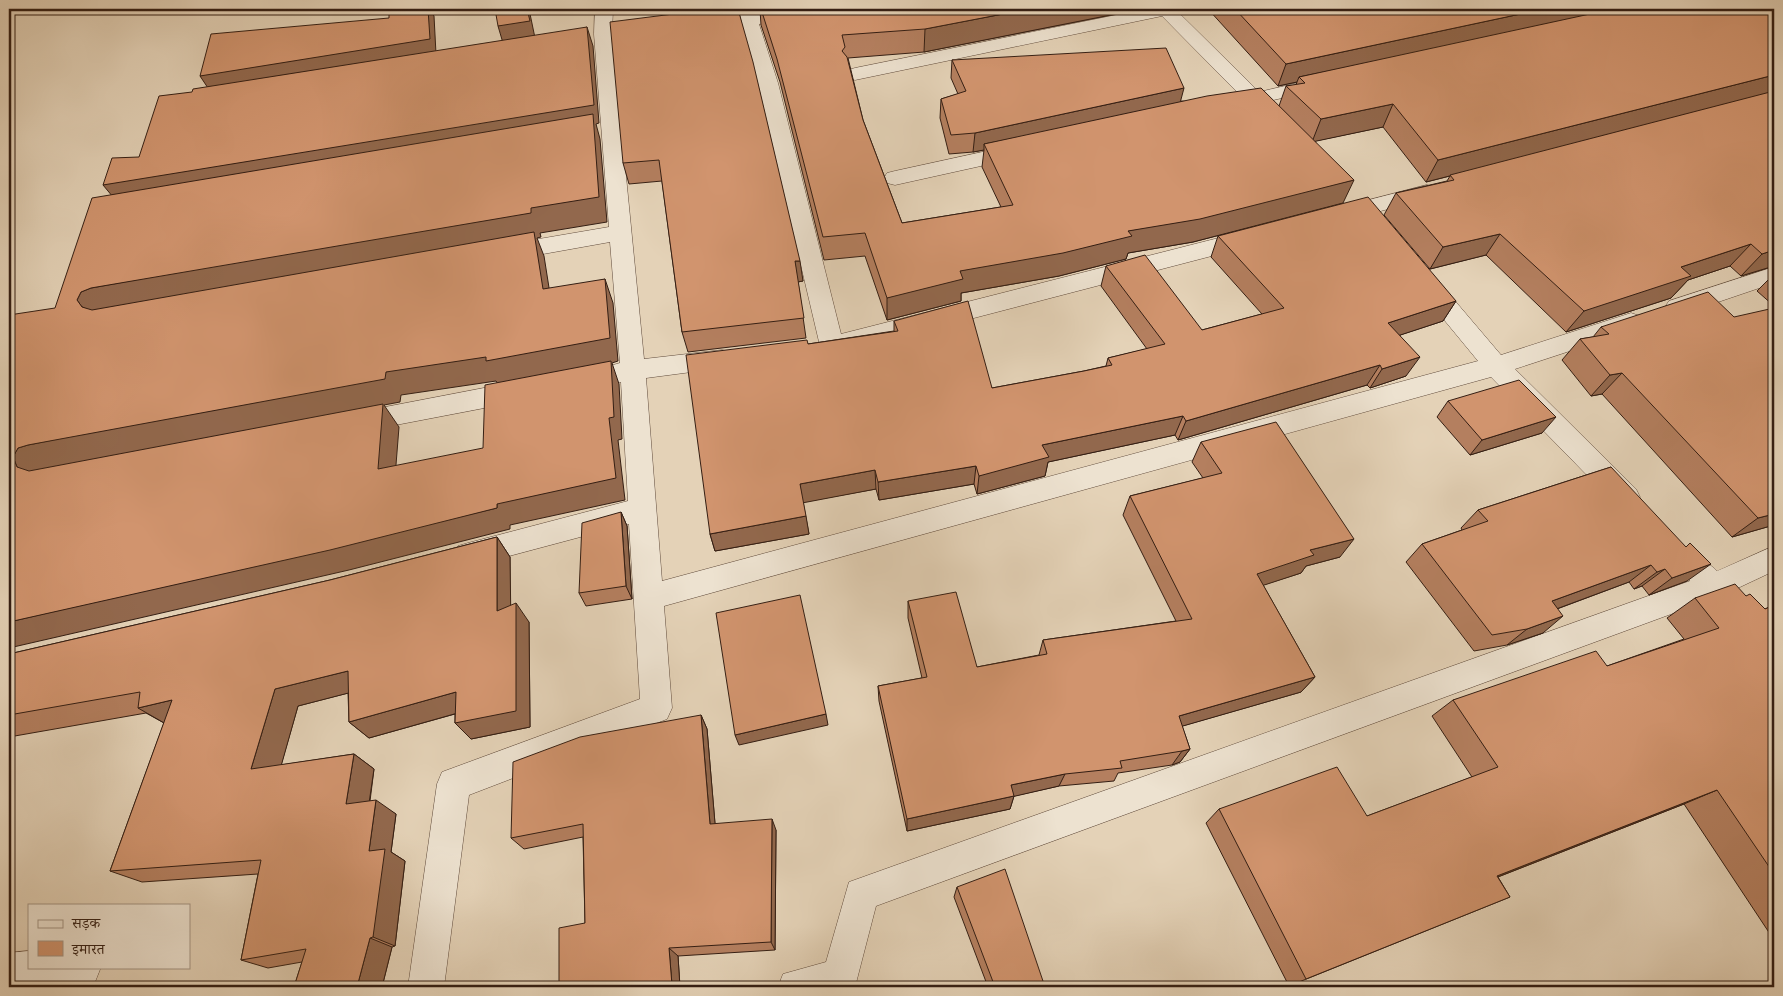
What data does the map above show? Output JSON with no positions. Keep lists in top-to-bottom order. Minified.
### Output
{"legend":["सड़क","इमारत"]}
